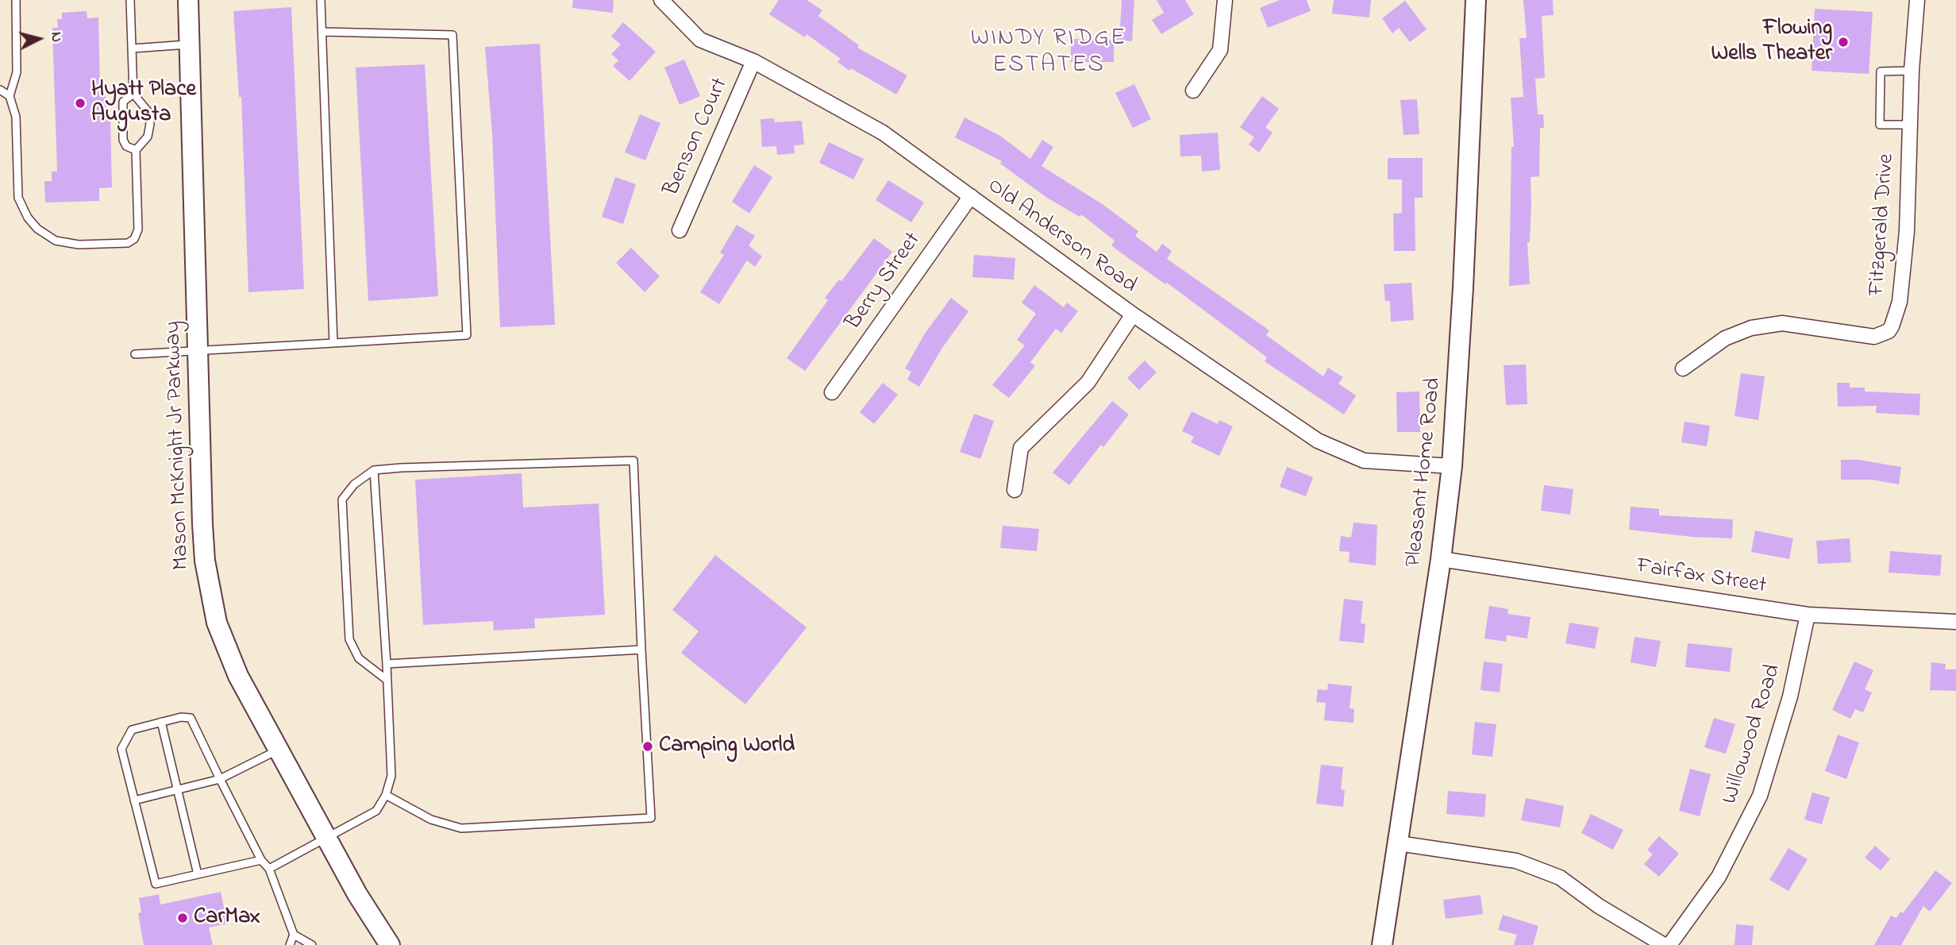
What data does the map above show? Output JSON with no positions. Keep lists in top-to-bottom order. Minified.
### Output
{"streets":{"main road":["Mason McKnight Jr Parkway","Pleasant Home Road"],"street":["Benson Court","Fitzgerald Drive","Old Anderson Road","Berry Street","Fairfax Street","Willowood Road"]},"crossings":[["Benson Court","Old Anderson Road"],["Old Anderson Road","Berry Street"],["Old Anderson Road","Pleasant Home Road"],["Pleasant Home Road","Fairfax Street"],["Fairfax Street","Willowood Road"]],"districts":["WINDY RIDGE ESTATES"],"places":["Flowing Wells Theater","Hyatt Place Augusta","Camping World","CarMax"],"north":"right"}
